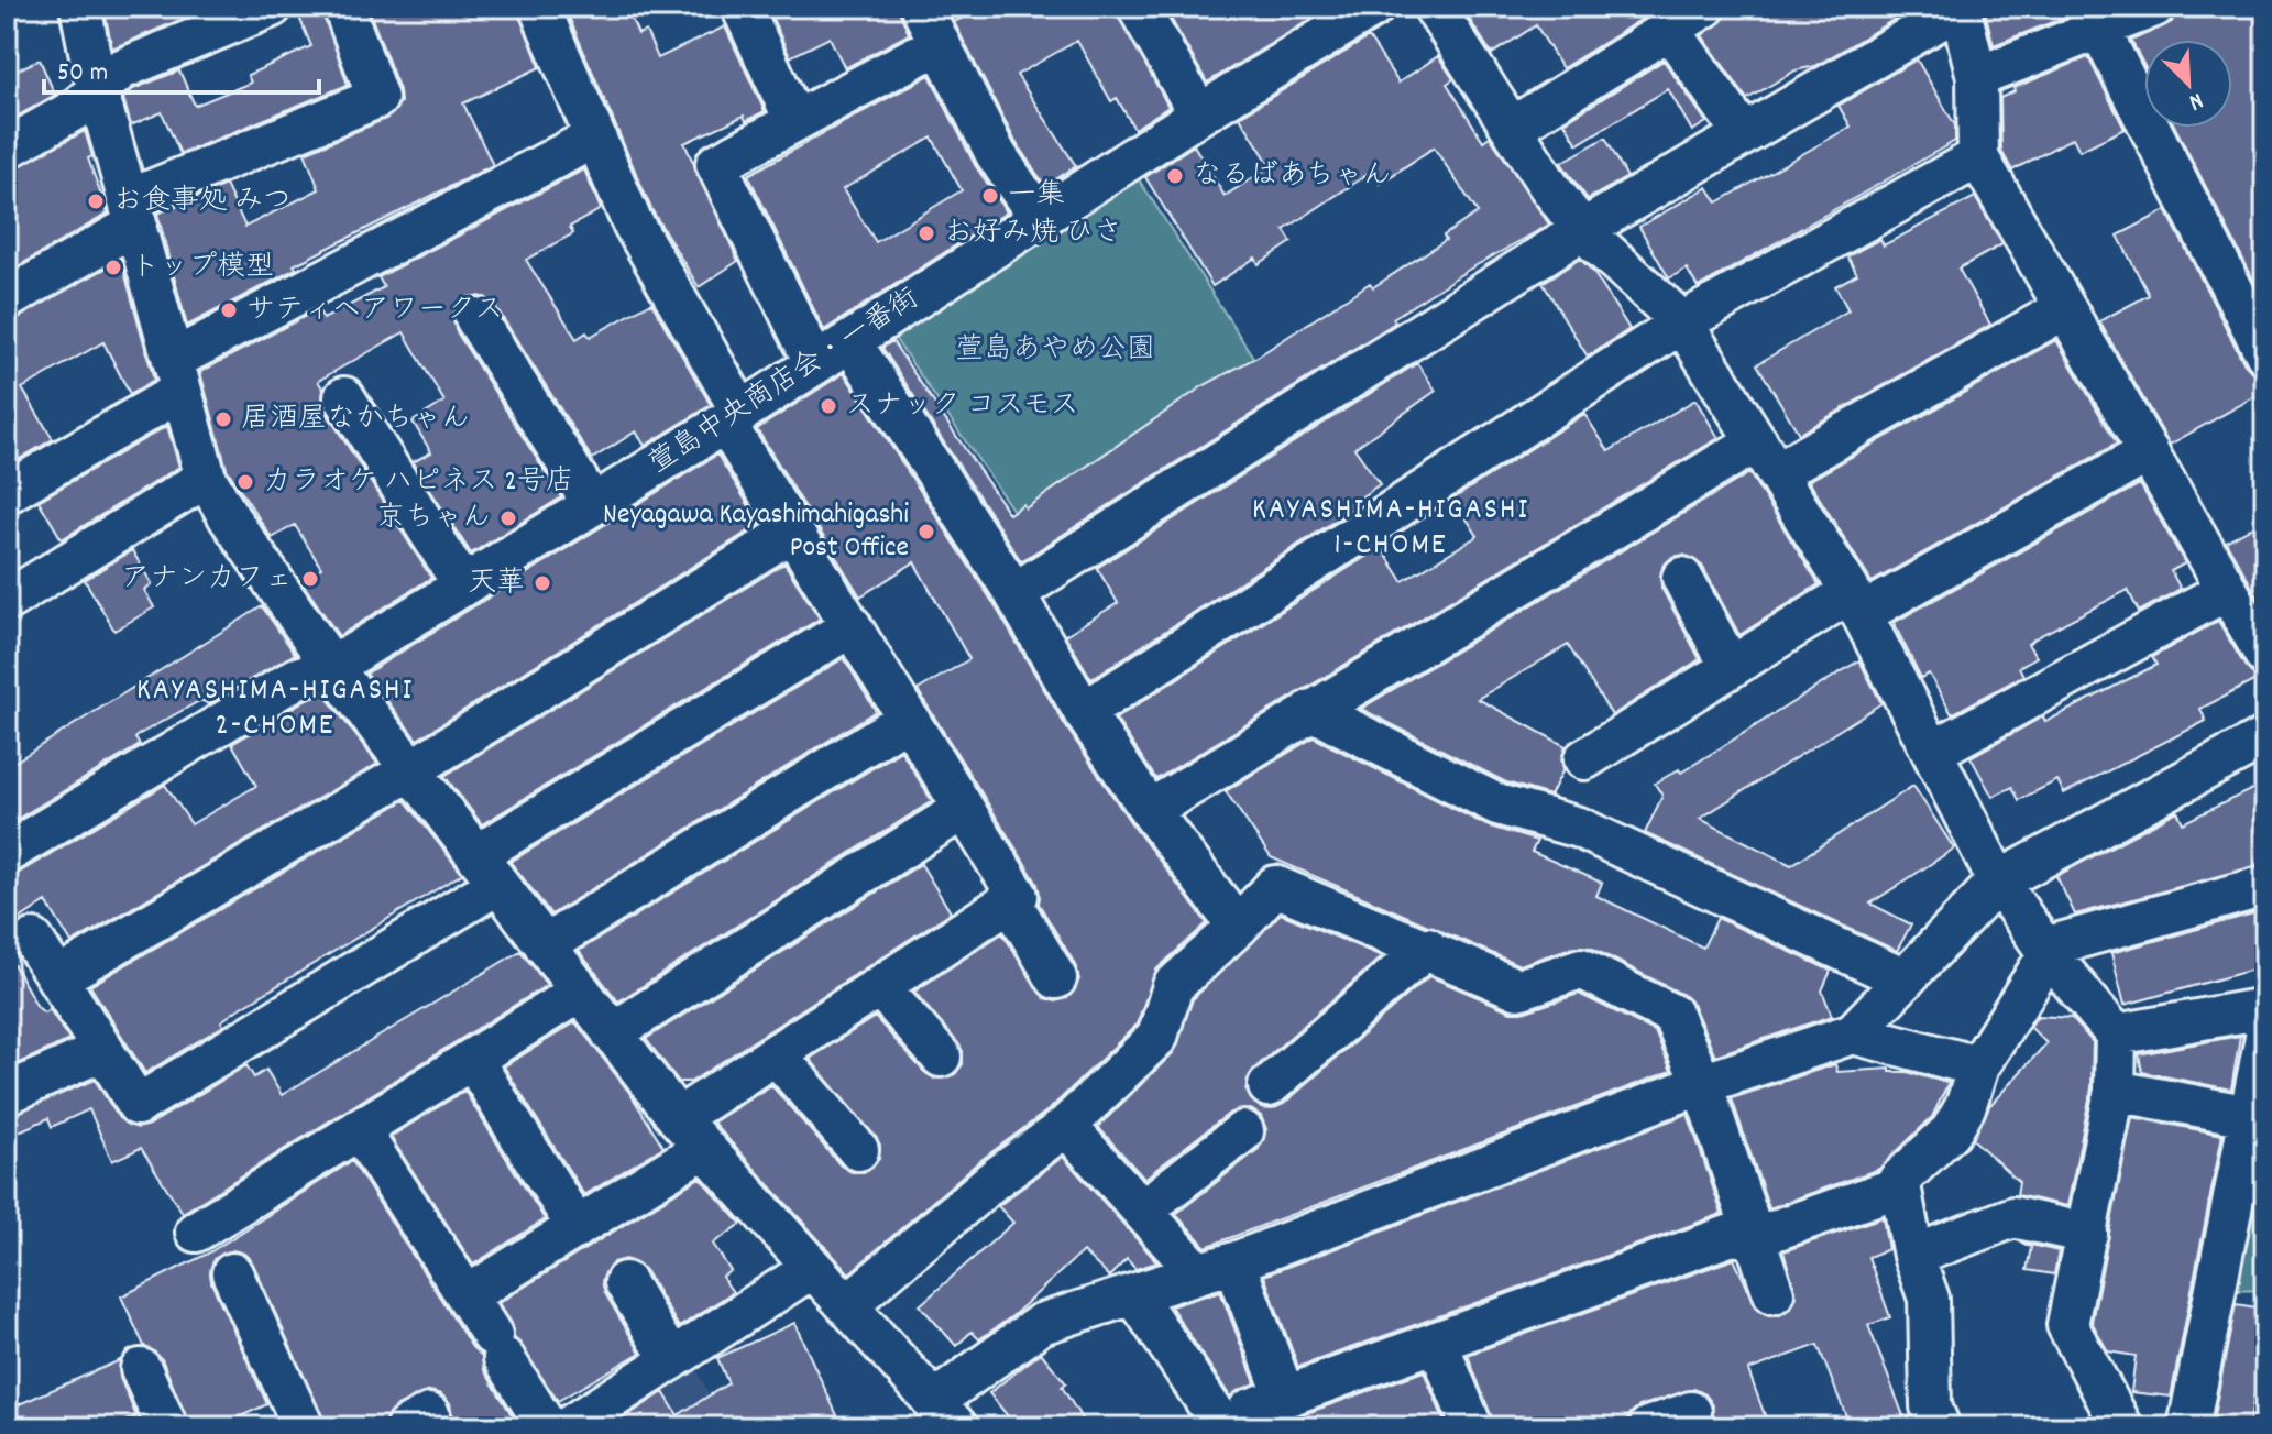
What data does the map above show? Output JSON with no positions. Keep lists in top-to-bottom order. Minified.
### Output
{"streets":{"street":["萱島中央商店会・一番街"]},"districts":["KAYASHIMA-HIGASHI 1-CHOME","KAYASHIMA-HIGASHI 2-CHOME"],"parks":["萱島あやめ公園"],"places":["なるばあちゃん","一集","お食事処 みつ","お好み焼 ひさ","トップ模型","サティヘアワークス","スナック コスモス","居酒屋なかちゃん","カラオケ ハピネス 2号店","京ちゃん","Neyagawa Kayashimahigashi Post Office","アナンカフェ","天華"],"scale_bar":"50 m","north":"bottom right"}
